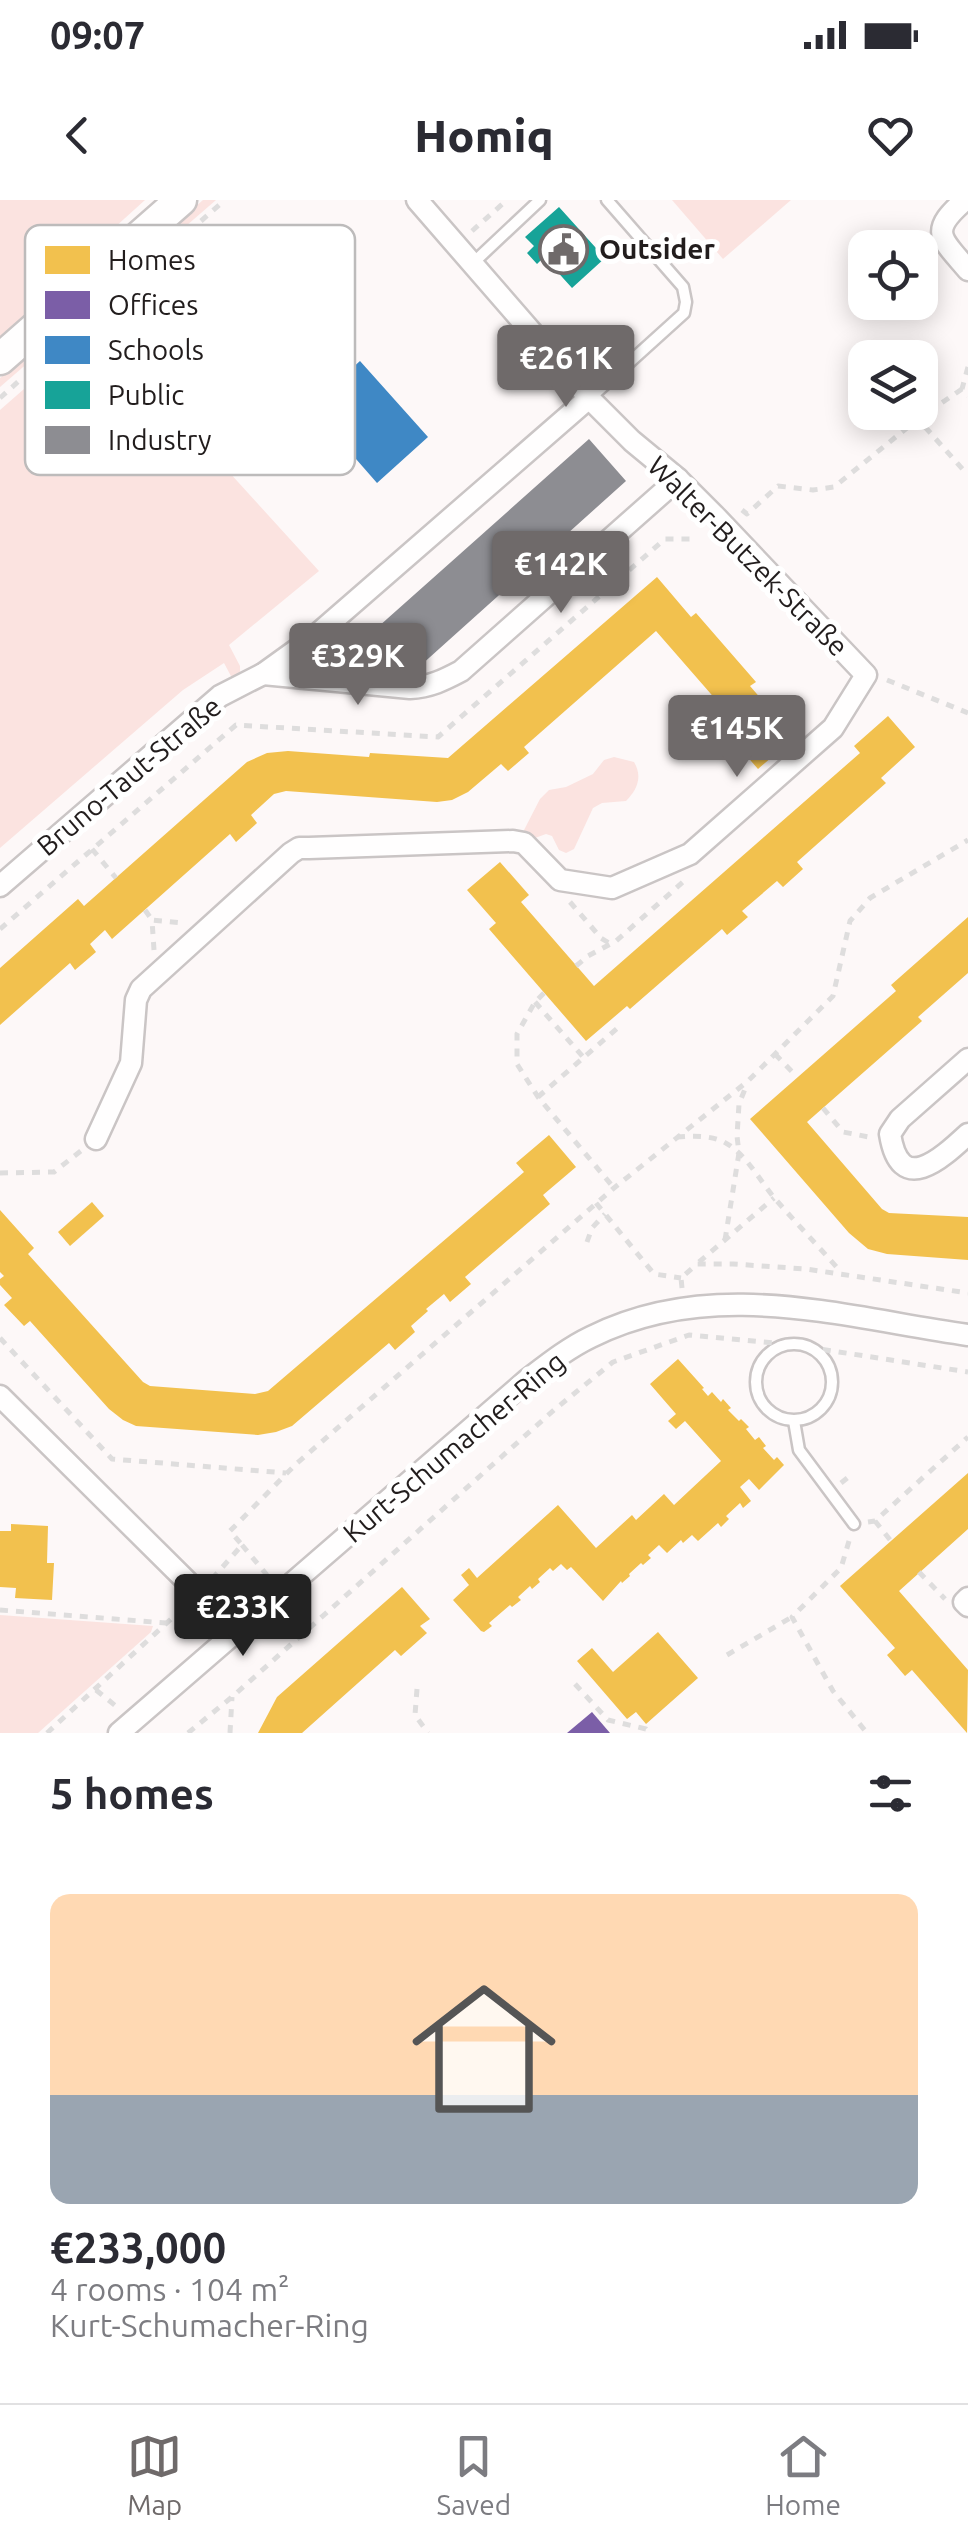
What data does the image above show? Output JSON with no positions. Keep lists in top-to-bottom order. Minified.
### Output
{"streets":{"street":["Walter-Butzek-Straße","Bruno-Taut-Straße","Kurt-Schumacher-Ring"]},"crossings":[["Walter-Butzek-Straße","Bruno-Taut-Straße"]],"places":{"public building":["Outsider"]},"legend":["Homes","Offices","Schools","Public","Industry"],"page":{"status":"09:07","header":"Homiq","price":["€261K","€142K","€329K","€145K","€233K"],"heading":"5 homes","list":[{"name":"€233,000","note":"4 rooms · 104 m² · Kurt-Schumacher-Ring"}],"tabs":["Map","Saved","Home"]}}
